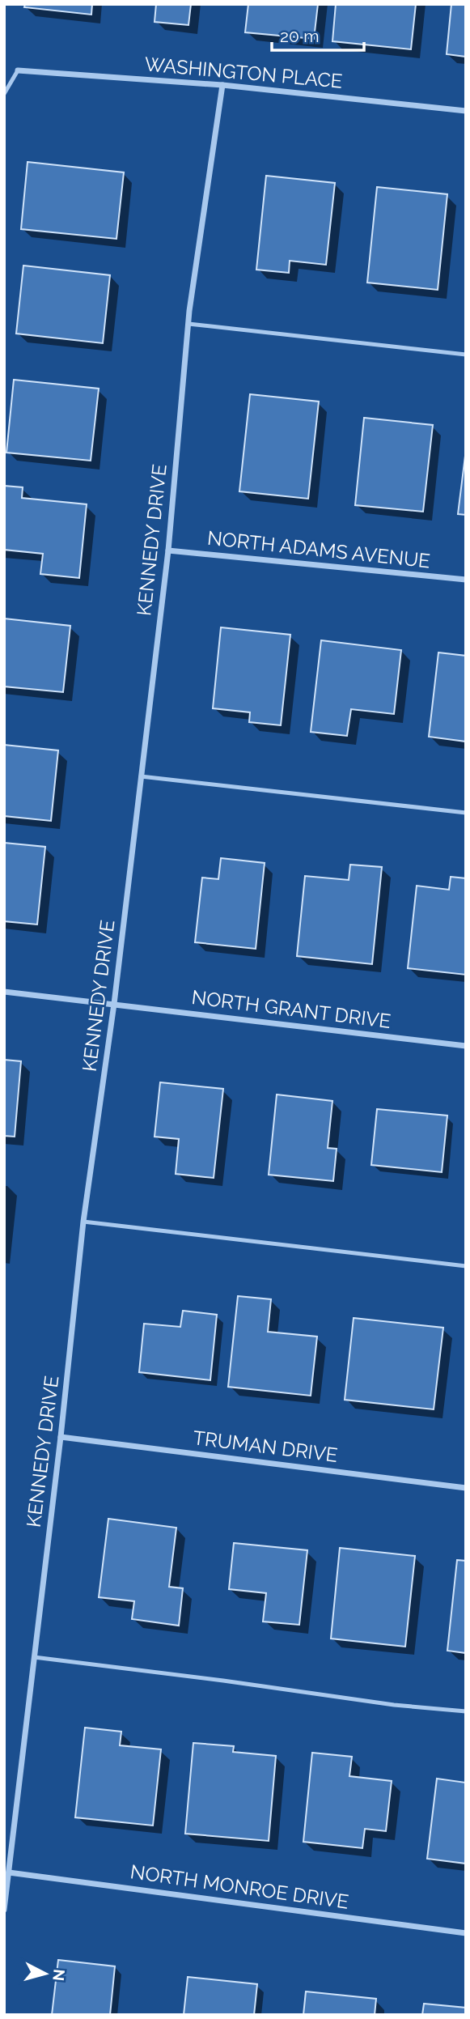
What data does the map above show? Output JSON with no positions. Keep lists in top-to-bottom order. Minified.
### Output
{"streets":{"street":["WASHINGTON PLACE","KENNEDY DRIVE","NORTH ADAMS AVENUE","NORTH GRANT DRIVE","TRUMAN DRIVE","NORTH MONROE DRIVE"]},"crossings":[["WASHINGTON PLACE","KENNEDY DRIVE"],["KENNEDY DRIVE","NORTH ADAMS AVENUE"],["KENNEDY DRIVE","NORTH GRANT DRIVE"],["KENNEDY DRIVE","TRUMAN DRIVE"],["KENNEDY DRIVE","NORTH MONROE DRIVE"]],"scale_bar":"20 m","north":"right"}
